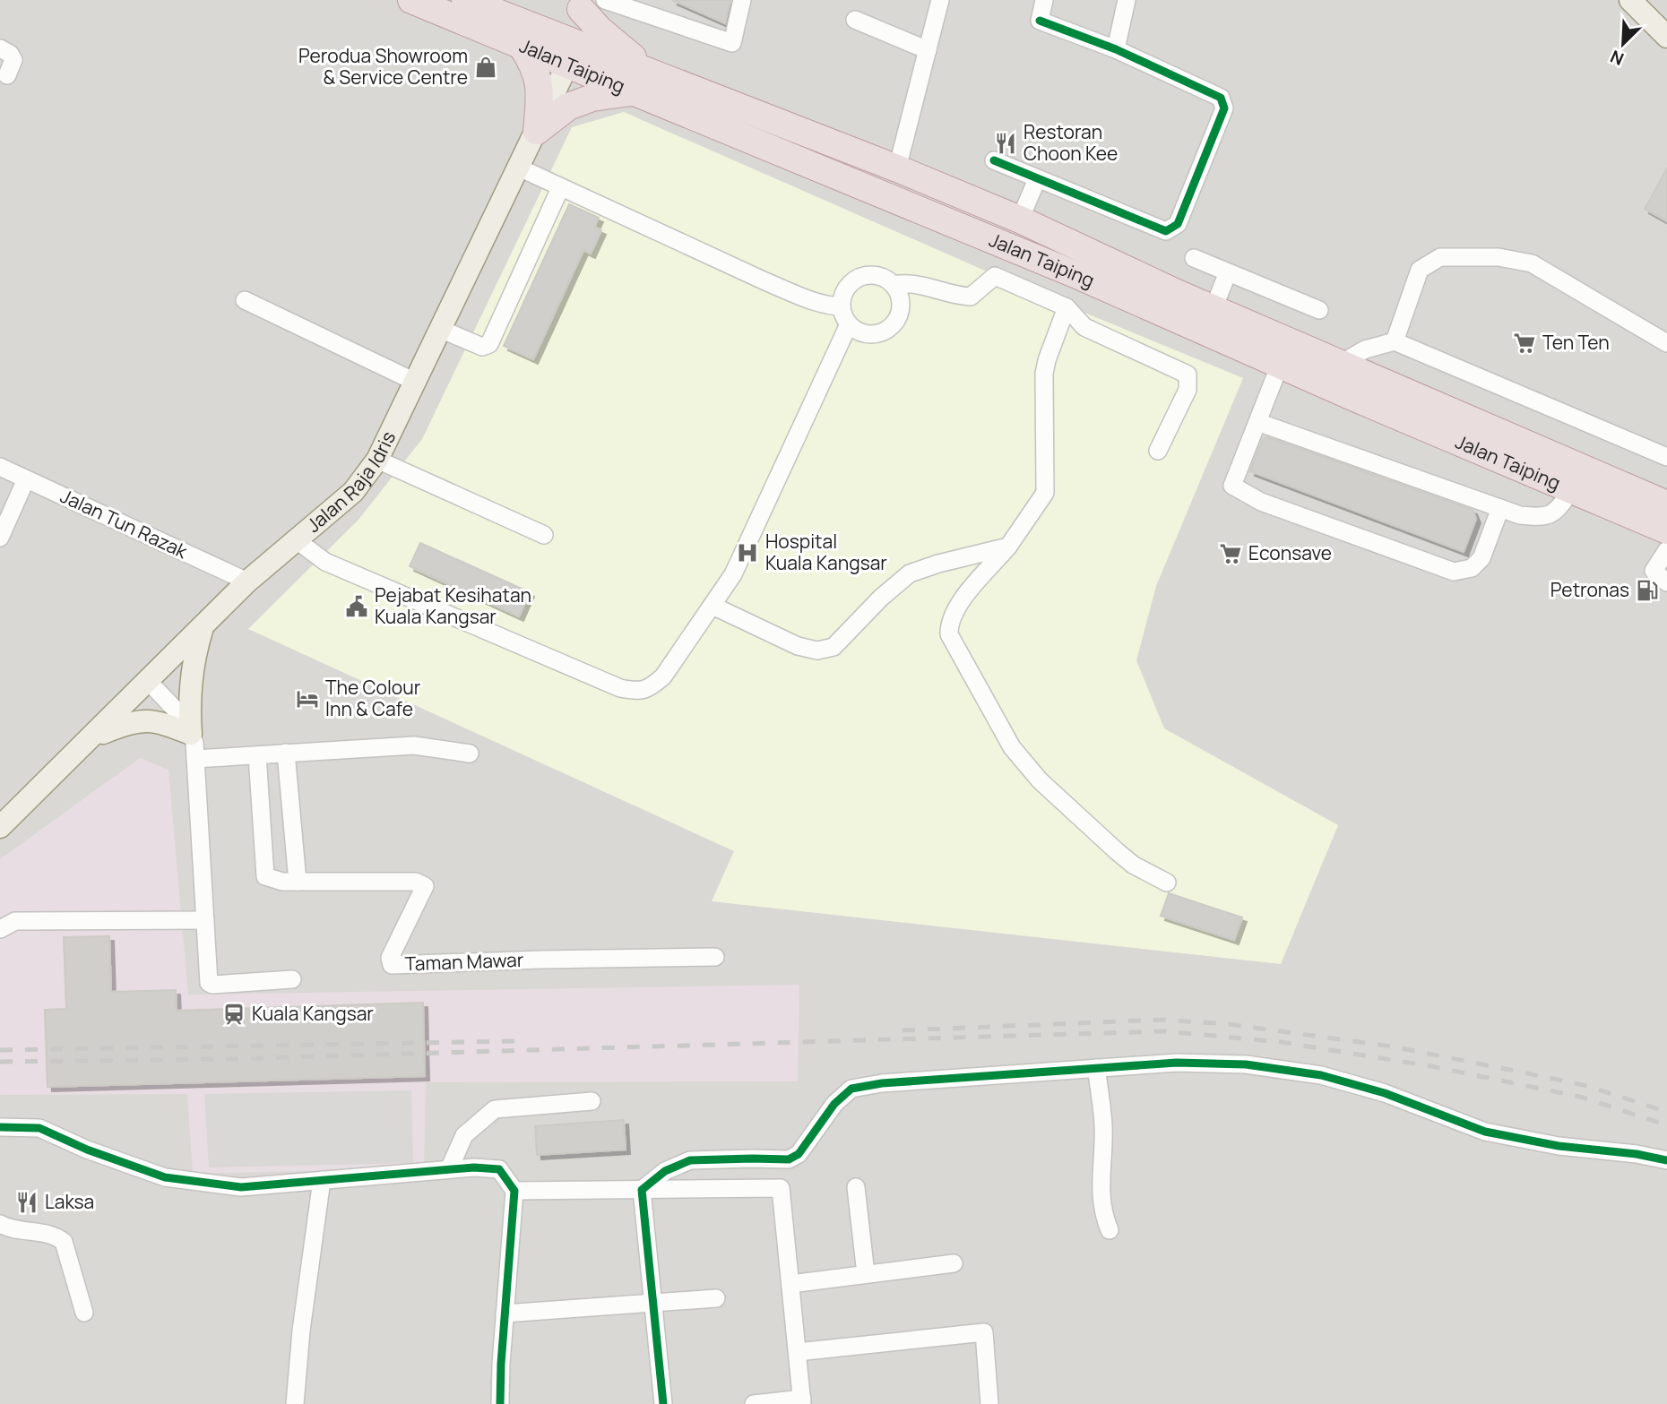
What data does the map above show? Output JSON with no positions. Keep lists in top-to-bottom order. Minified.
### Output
{"streets":{"highway":["Jalan Taiping"],"main road":["Jalan Raja Idris"],"street":["Jalan Tun Razak","Taman Mawar"]},"crossings":[["Jalan Taiping","Jalan Raja Idris"],["Jalan Raja Idris","Jalan Tun Razak"]],"places":{"shop":["Perodua Showroom & Service Centre"],"restaurant":["Restoran Choon Kee","Laksa"],"supermarket":["Ten Ten","Econsave"],"hospital":["Hospital Kuala Kangsar"],"fuel station":["Petronas"],"public building":["Pejabat Kesihatan Kuala Kangsar"],"hotel":["The Colour Inn & Cafe"],"station":["Kuala Kangsar"]},"north":"bottom left"}
